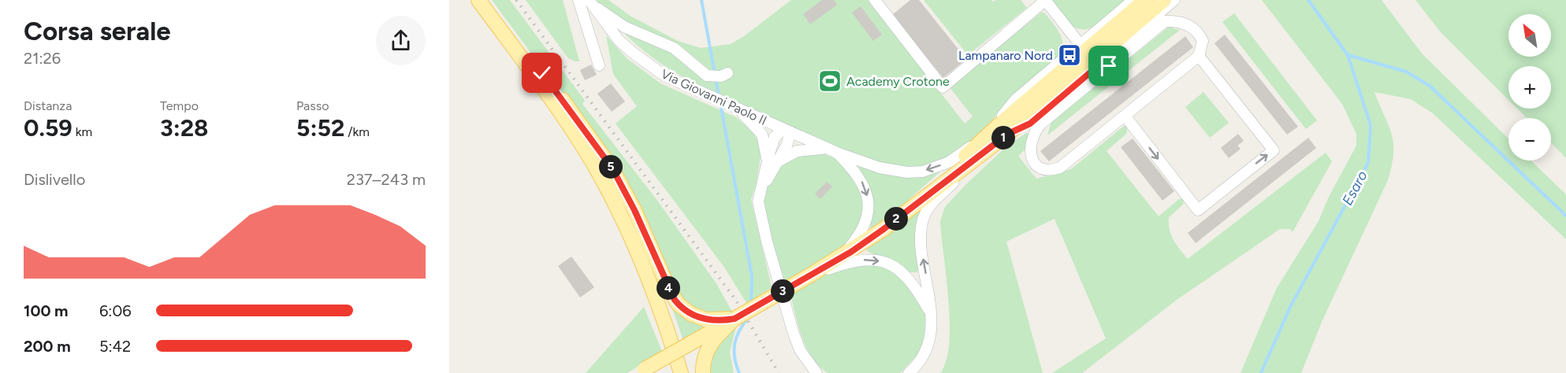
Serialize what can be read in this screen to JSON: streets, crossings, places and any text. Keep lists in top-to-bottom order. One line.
{"streets":{"street":["Via Giovanni Paolo II"]},"water":["Esaro"],"places":{"bus stop":["Lampanaro Nord"],"sports":["Academy Crotone"]},"north":"top left","page":{"heading":["Corsa serale","21:26"],"map_buttons":["+","−"],"stats":[["Distanza","0.59 km"],["Tempo","3:28"],["Passo","5:52 /km"]],"pins":["1","5","2","4","3"],"chart":["Dislivello","237–243 m"],"list":[{"name":"100 m","note":"6:06"},{"name":"200 m","note":"5:42"}]}}
